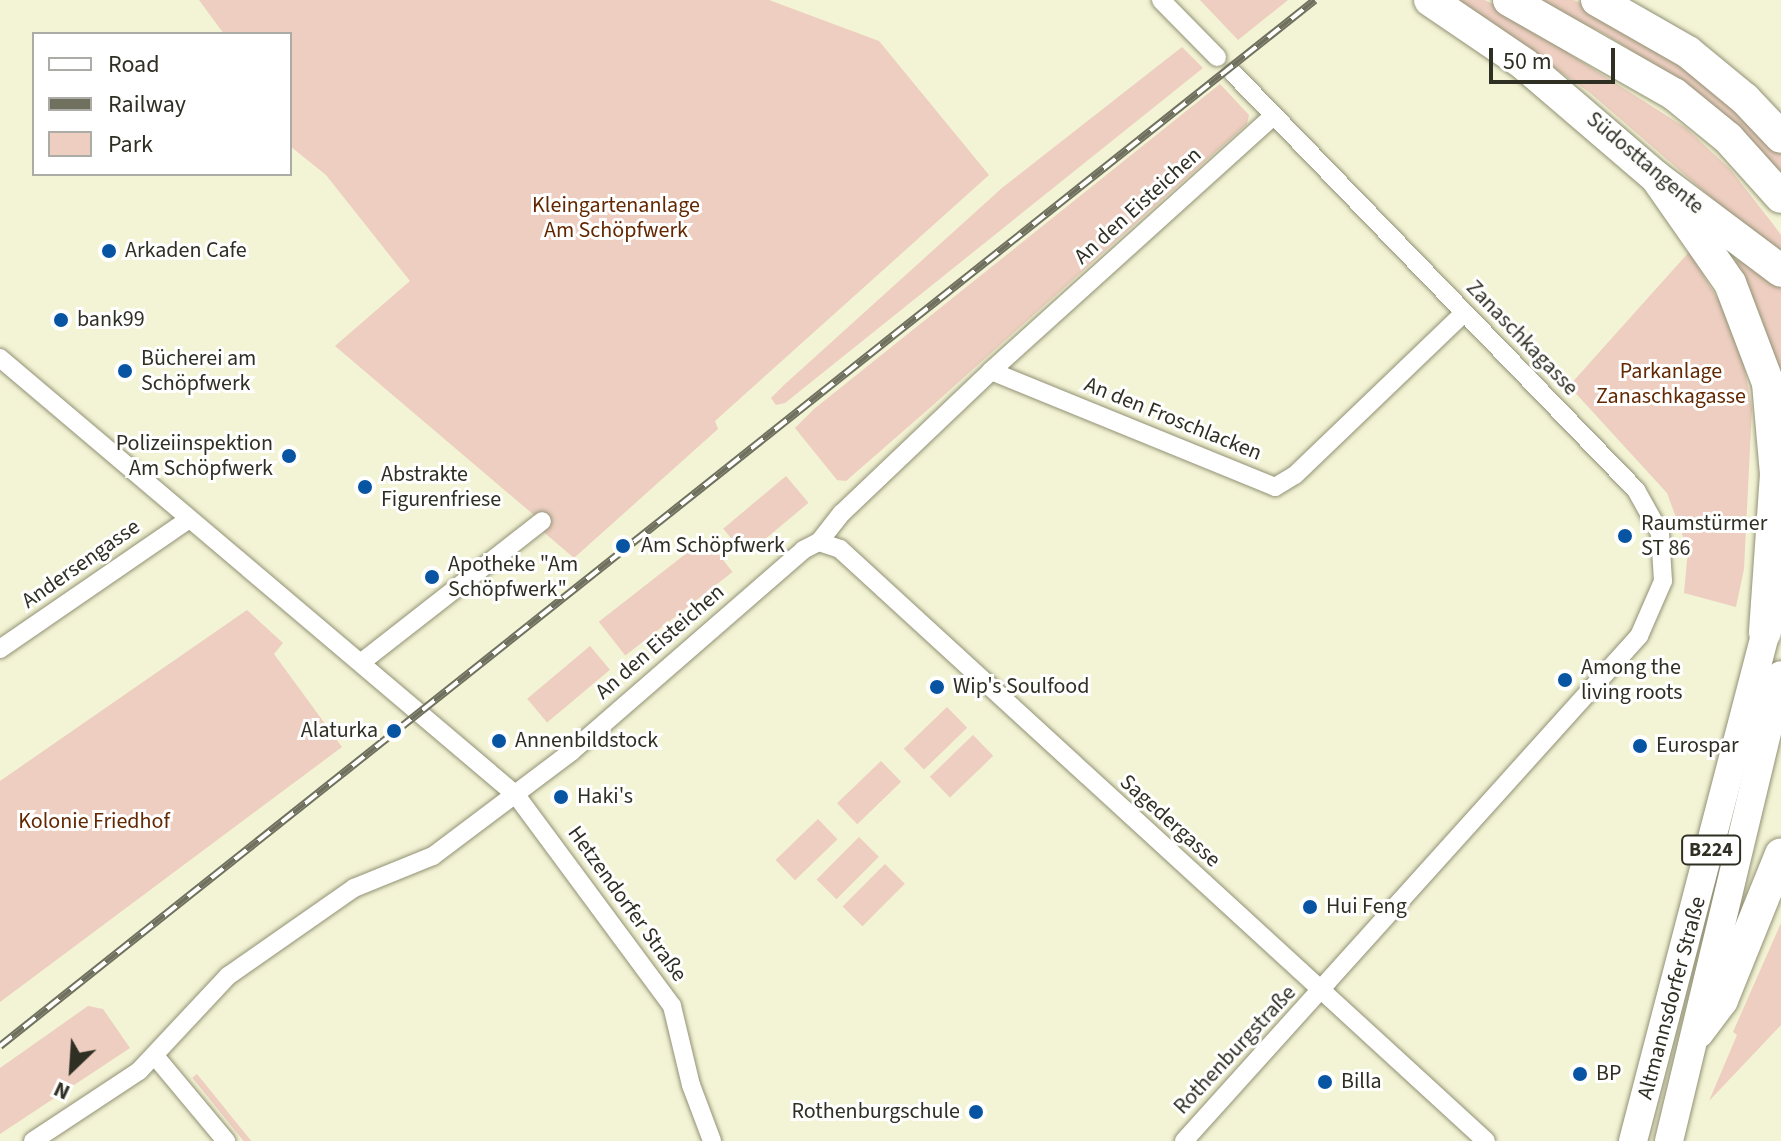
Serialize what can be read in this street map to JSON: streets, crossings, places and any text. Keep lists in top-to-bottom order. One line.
{"streets":{"highway":["Südosttangente"],"main road":["B224","Altmannsdorfer Straße"],"street":["An den Eisteichen","Zanaschkagasse","An den Froschlacken","Andersengasse","Sagedergasse","Hetzendorfer Straße","Rothenburgstraße"]},"crossings":[["An den Eisteichen","Zanaschkagasse"],["An den Eisteichen","An den Froschlacken"],["An den Eisteichen","Sagedergasse"],["An den Eisteichen","Hetzendorfer Straße"],["Zanaschkagasse","An den Froschlacken"],["Zanaschkagasse","Sagedergasse"],["Zanaschkagasse","Rothenburgstraße"],["Sagedergasse","Rothenburgstraße"]],"parks":["Kleingartenanlage Am Schöpfwerk","Parkanlage Zanaschkagasse","Kolonie Friedhof"],"places":["Arkaden Cafe","bank99","Bücherei am Schöpfwerk","Polizeiinspektion Am Schöpfwerk","Abstrakte Figurenfriese","Raumstürmer ST 86","Am Schöpfwerk","Apotheke \"Am Schöpfwerk\"","Among the living roots","Wip's Soulfood","Alaturka","Annenbildstock","Eurospar","Haki's","Hui Feng","BP","Billa","Rothenburgschule"],"legend":["Road","Railway","Park"],"scale_bar":"50 m","north":"bottom left"}
